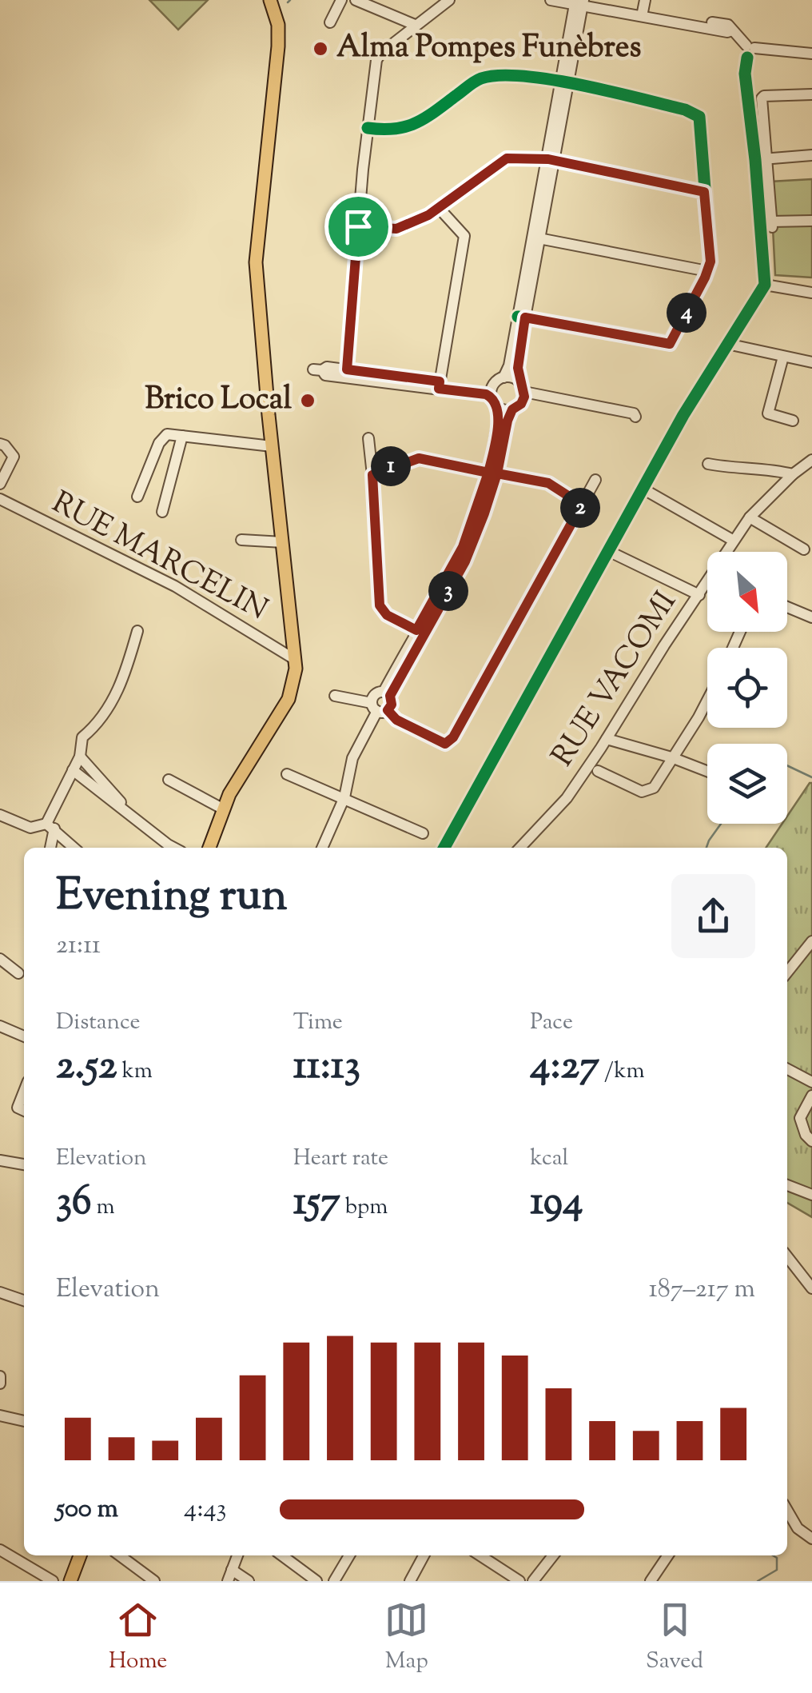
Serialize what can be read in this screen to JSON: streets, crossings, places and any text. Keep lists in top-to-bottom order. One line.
{"streets":{"street":["RUE MARCELIN","RUE VACOMI"]},"places":["Alma Pompes Funèbres","Brico Local"],"north":"bottom right","page":{"pins":["4","1","2","3"],"heading":["Evening run","21:11"],"stats":[["Distance","2.52 km"],["Time","11:13"],["Pace","4:27 /km"],["Elevation","36 m"],["Heart rate","157 bpm"],["kcal","194"]],"chart":["Elevation","187–217 m"],"list":[{"name":"500 m","note":"4:43"}],"tabs":["Home","Map","Saved"]}}
